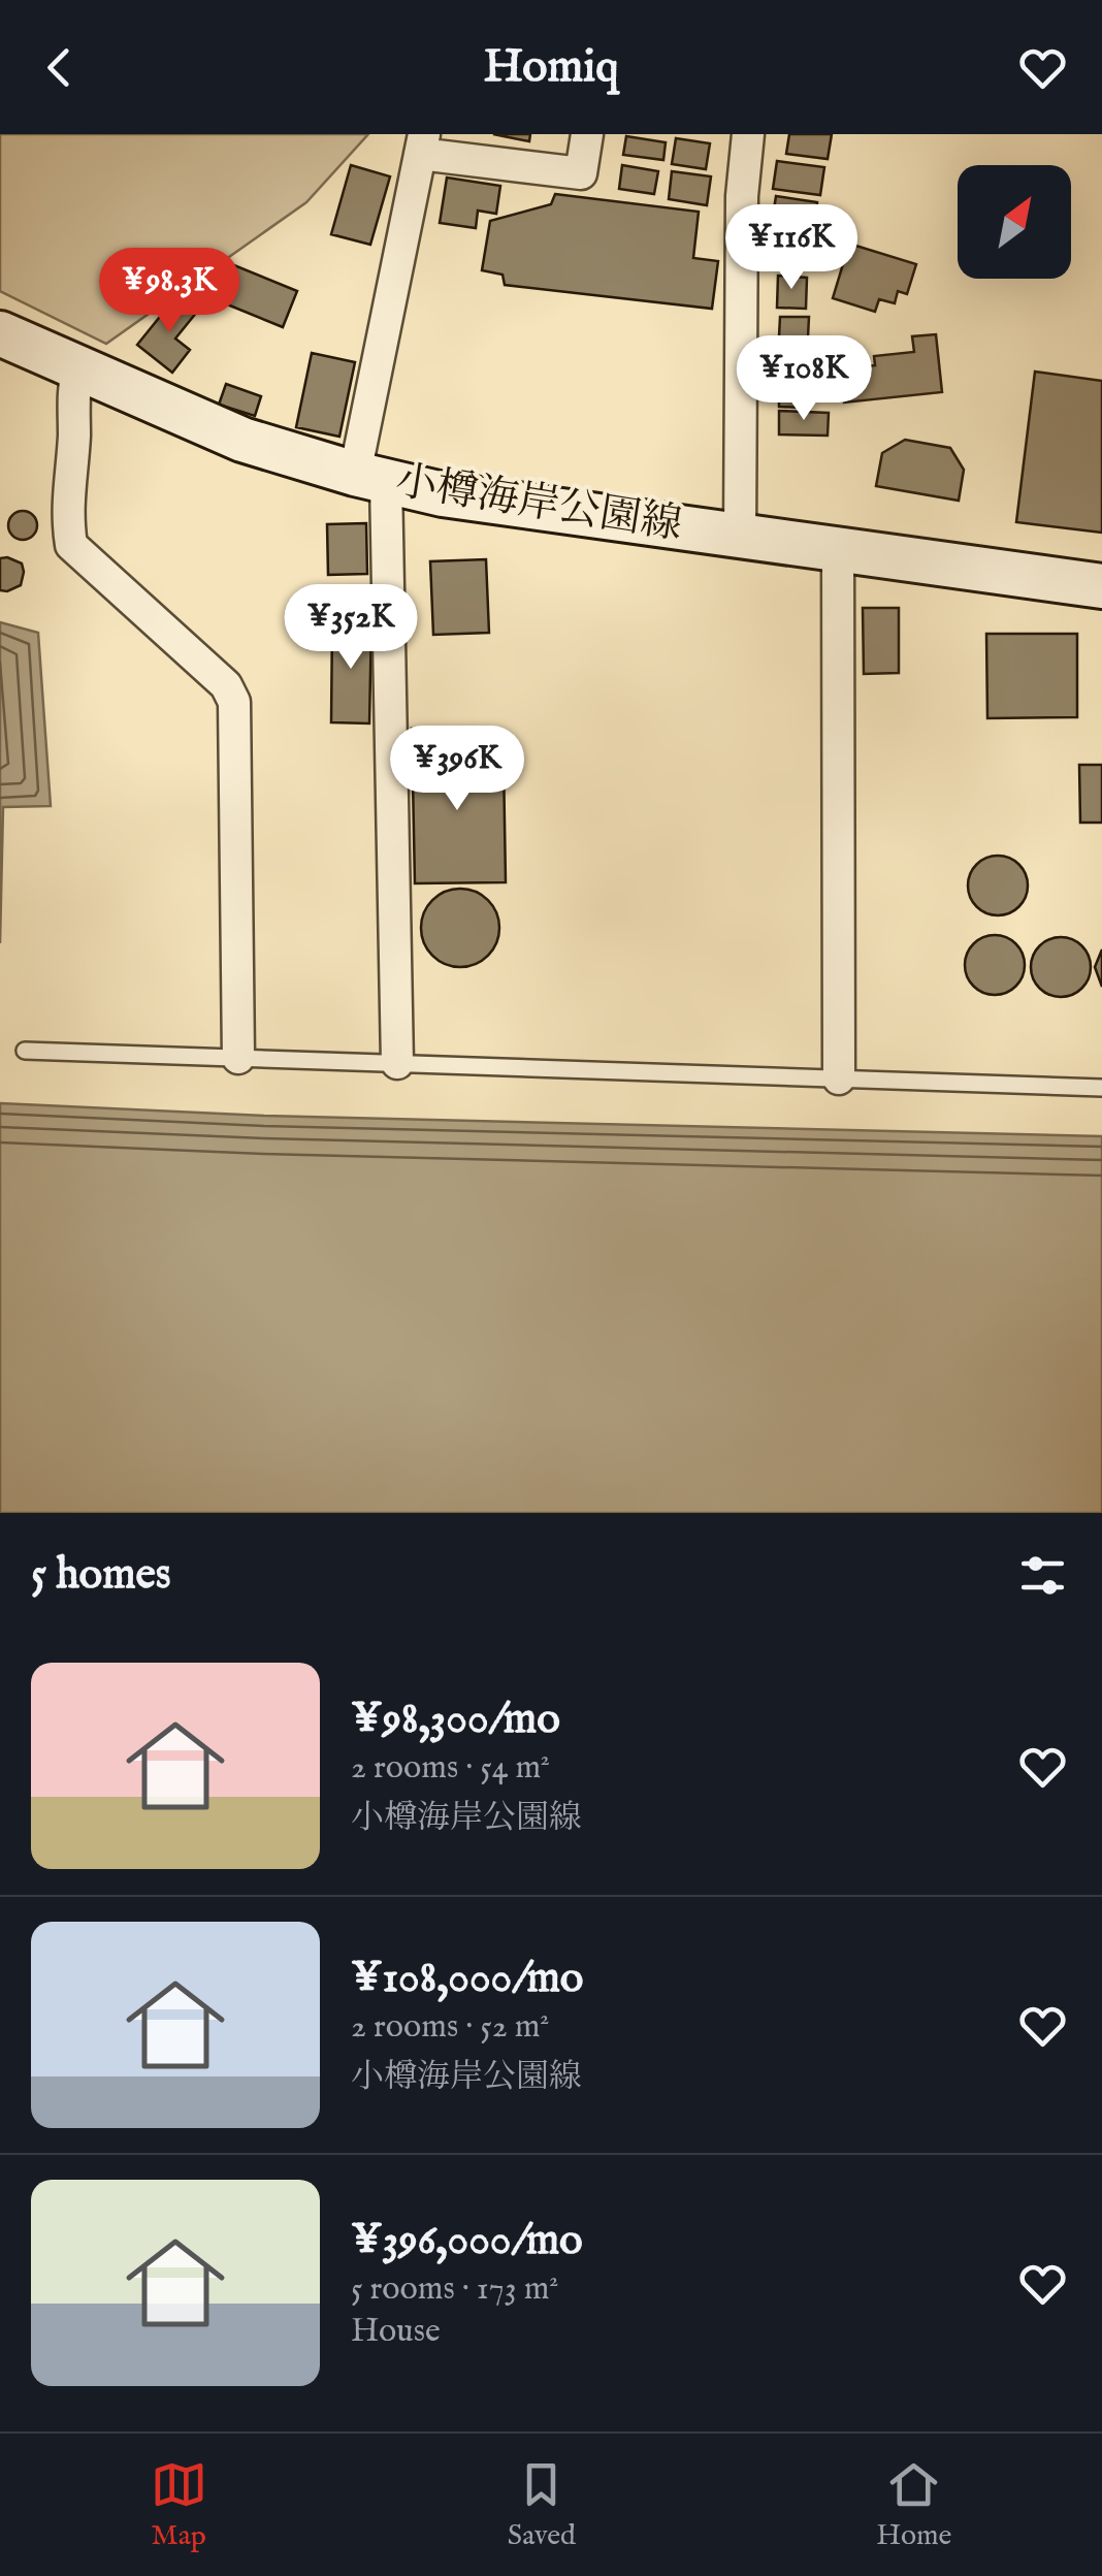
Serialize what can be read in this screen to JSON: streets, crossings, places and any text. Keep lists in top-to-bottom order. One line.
{"streets":{"main road":["小樽海岸公園線"]},"north":"top right","page":{"header":"Homiq","price":["¥116K","¥98.3K","¥108K","¥352K","¥396K"],"heading":"5 homes","list":[{"name":"¥98,300/mo","note":"2 rooms · 54 m² · 小樽海岸公園線"},{"name":"¥108,000/mo","note":"2 rooms · 52 m² · 小樽海岸公園線"},{"name":"¥396,000/mo","note":"5 rooms · 173 m² · House"}],"tabs":["Map","Saved","Home"]}}
